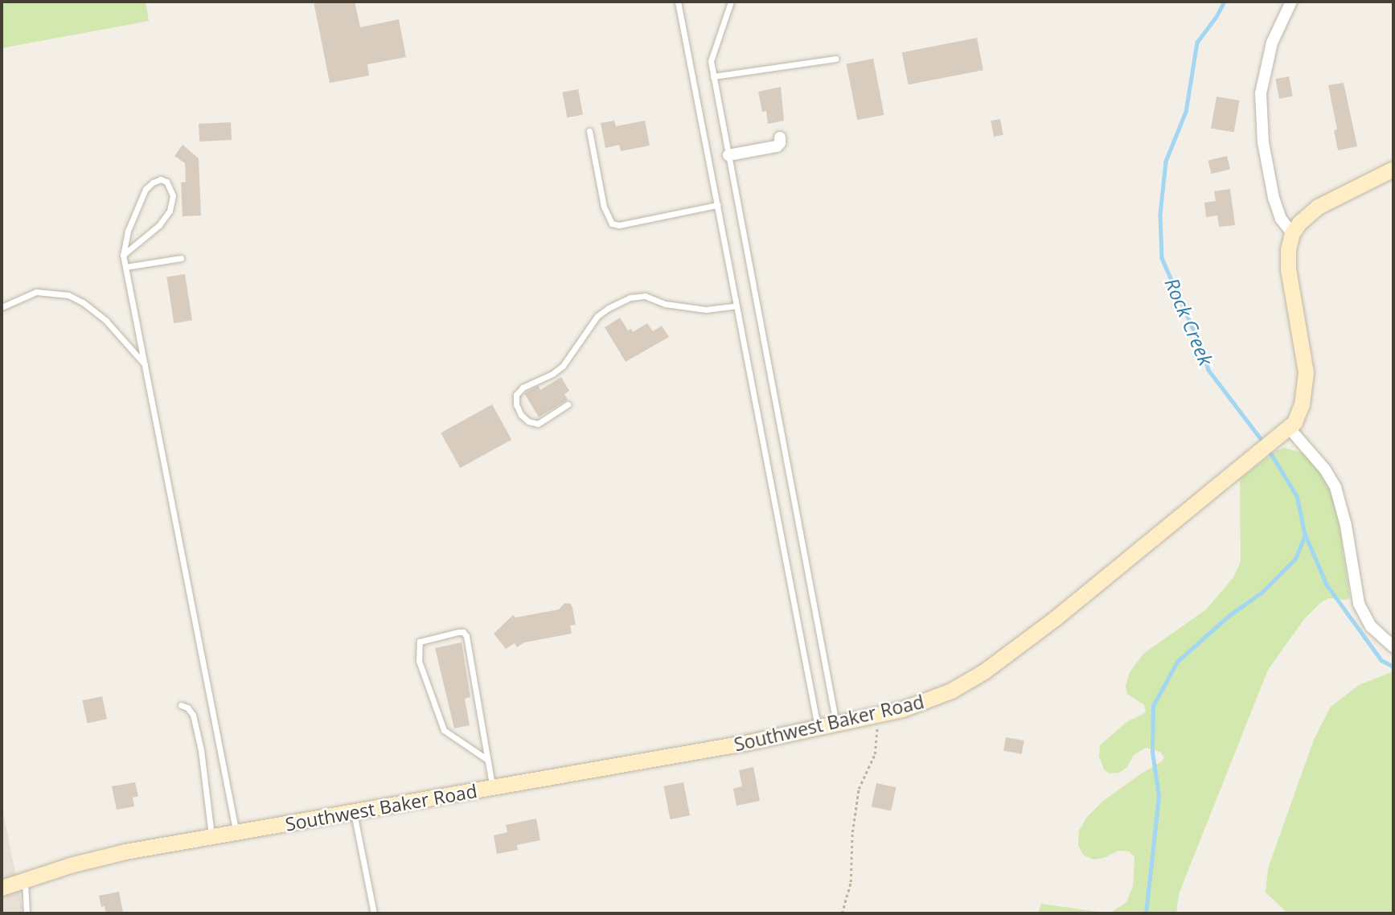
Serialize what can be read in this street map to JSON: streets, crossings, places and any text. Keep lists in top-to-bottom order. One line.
{"streets":{"main road":["Southwest Baker Road"]},"water":["Rock Creek"]}
